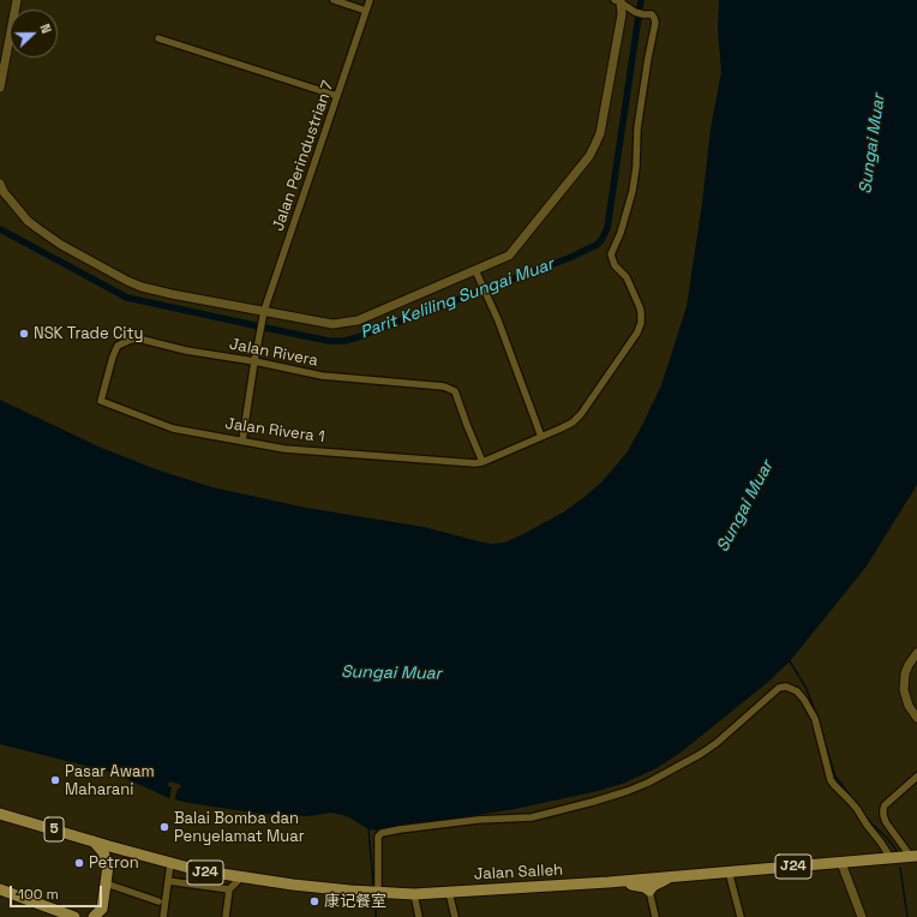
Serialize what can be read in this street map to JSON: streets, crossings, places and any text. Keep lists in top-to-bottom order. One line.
{"streets":{"main road":["5","J24","Jalan Salleh"],"street":["Jalan Perindustrian 7","Jalan Rivera","Jalan Rivera 1"]},"crossings":[["Jalan Perindustrian 7","Jalan Rivera"],["Jalan Perindustrian 7","Jalan Rivera 1"],["Jalan Rivera","Jalan Rivera 1"],["5","Jalan Salleh"]],"water":["Sungai Muar","Parit Keliling Sungai Muar"],"places":["NSK Trade City","Pasar Awam Maharani","Balai Bomba dan Penyelamat Muar","Petron","康记餐室"],"scale_bar":"100 m","north":"right"}
